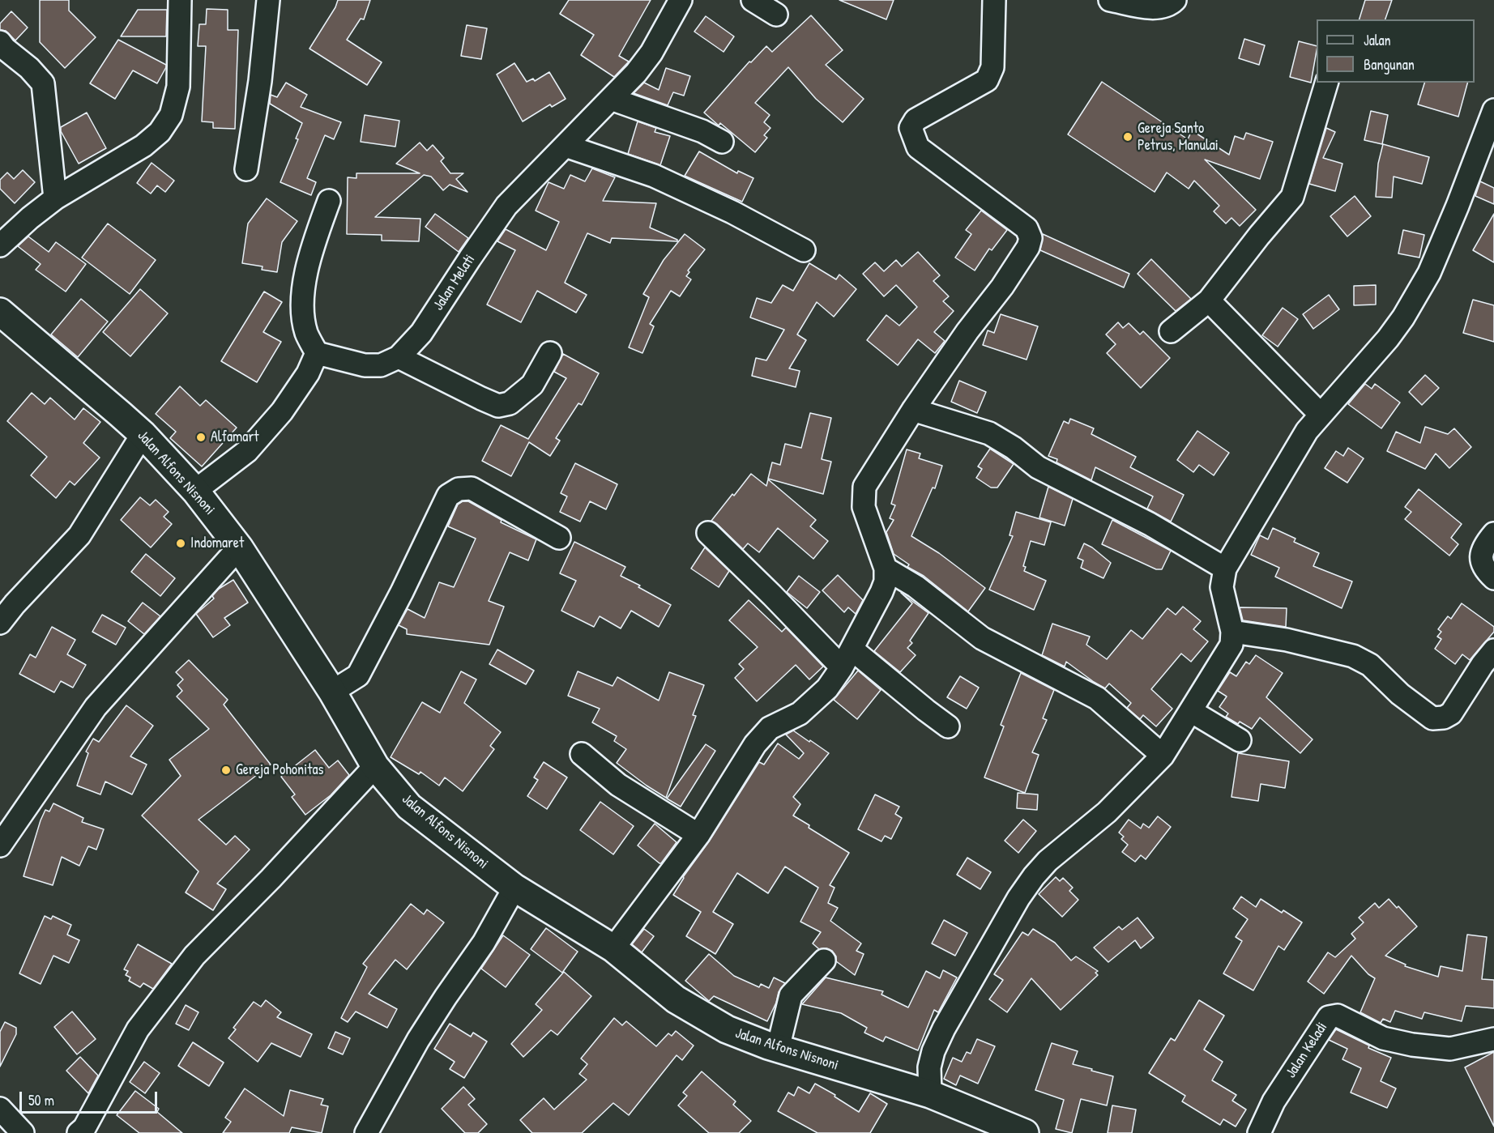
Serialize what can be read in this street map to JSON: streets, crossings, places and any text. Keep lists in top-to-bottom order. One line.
{"streets":{"main road":["Jalan Alfons Nisnoni"],"street":["Jalan Melati","Jalan Keladi"]},"places":["Gereja Santo Petrus, Manulai","Alfamart","Indomaret","Gereja Pohonitas"],"legend":["Jalan","Bangunan"],"scale_bar":"50 m"}
